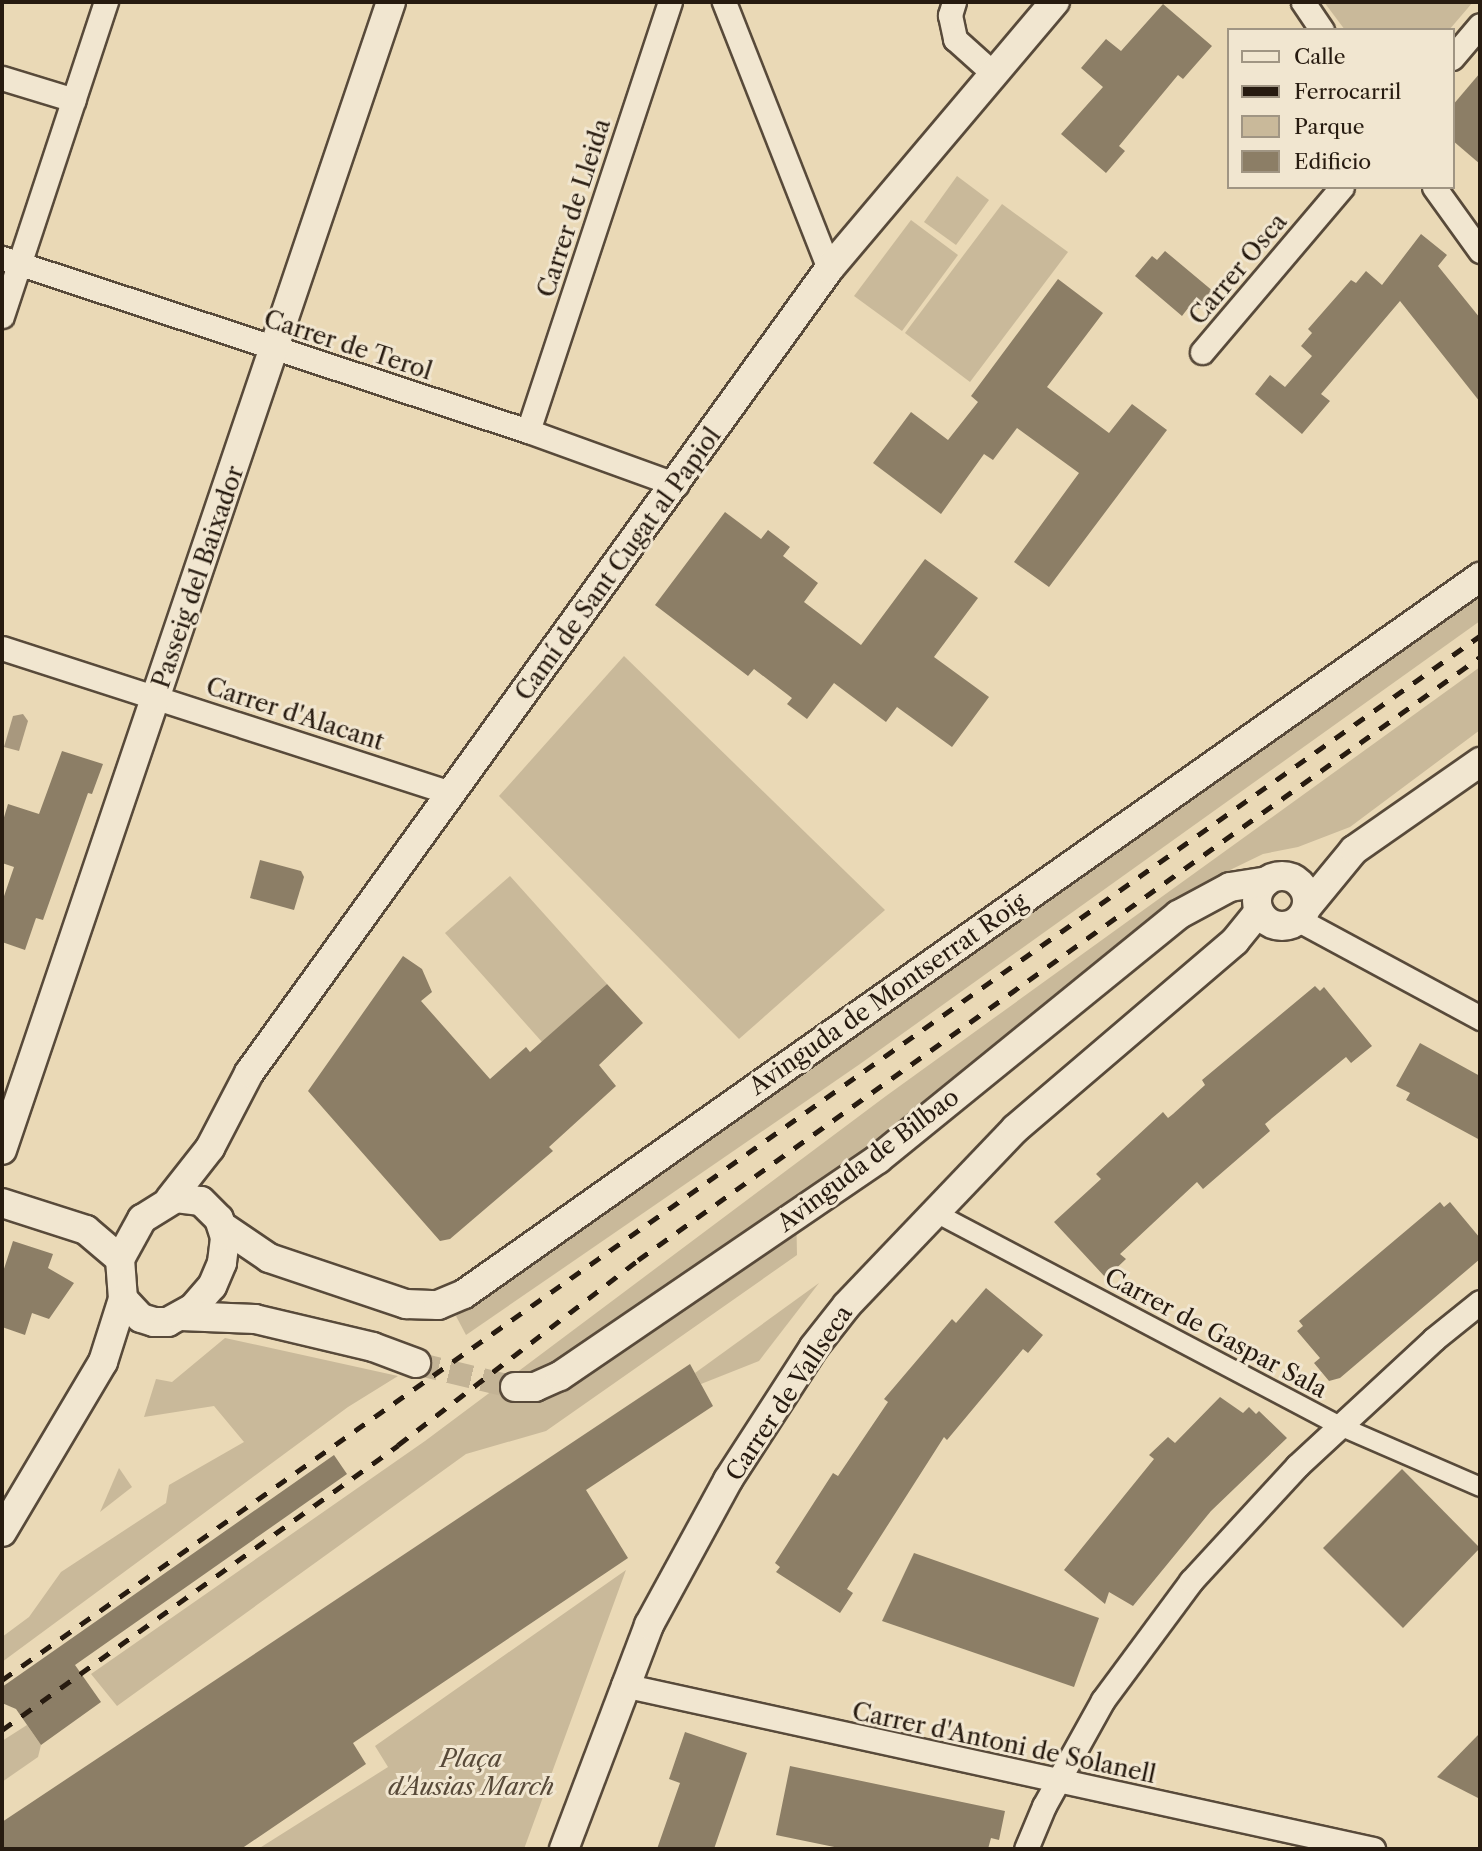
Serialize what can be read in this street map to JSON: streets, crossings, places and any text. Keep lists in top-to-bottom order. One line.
{"streets":{"street":["Carrer de Lleida","Carrer Osca","Carrer de Terol","Camí de Sant Cugat al Papiol","Passeig del Baixador","Carrer d'Alacant","Avinguda de Montserrat Roig","Avinguda de Bilbao","Carrer de Gaspar Sala","Carrer de Vallseca","Carrer d'Antoni de Solanell"]},"crossings":[["Carrer de Lleida","Carrer de Terol"],["Carrer de Terol","Camí de Sant Cugat al Papiol"],["Carrer de Terol","Passeig del Baixador"],["Camí de Sant Cugat al Papiol","Carrer d'Alacant"],["Camí de Sant Cugat al Papiol","Avinguda de Montserrat Roig"],["Passeig del Baixador","Carrer d'Alacant"],["Avinguda de Bilbao","Carrer de Vallseca"],["Carrer de Gaspar Sala","Carrer de Vallseca"],["Carrer de Vallseca","Carrer d'Antoni de Solanell"]],"parks":["Plaça d'Ausias March"],"legend":["Calle","Ferrocarril","Parque","Edificio"]}
